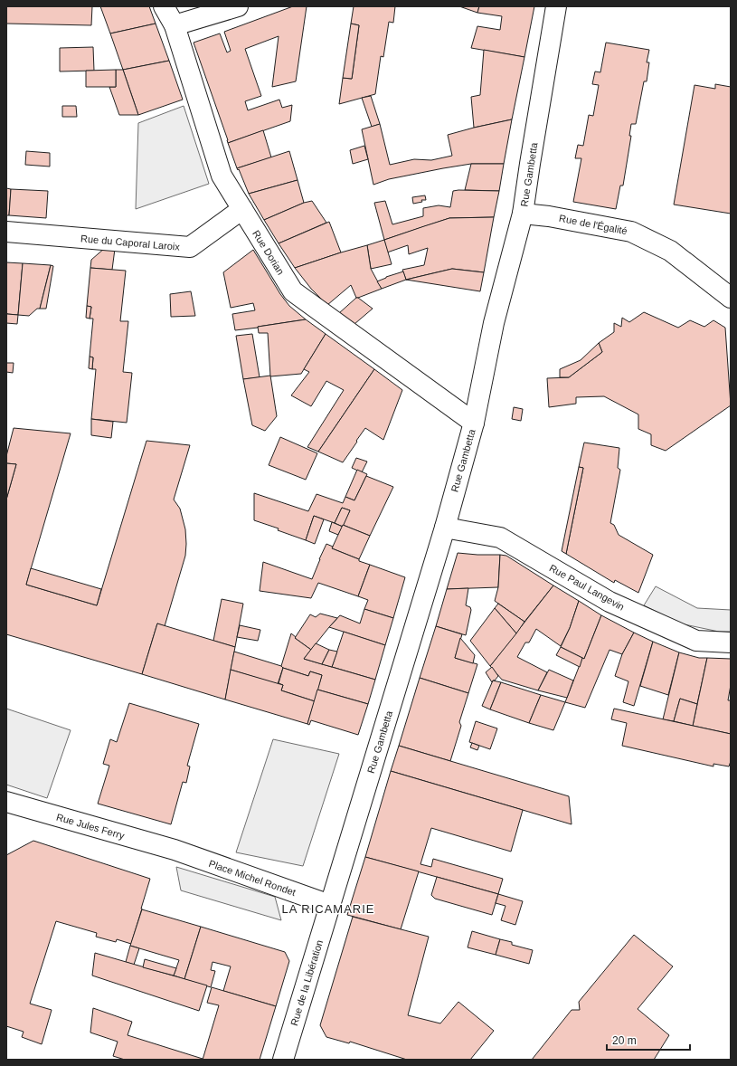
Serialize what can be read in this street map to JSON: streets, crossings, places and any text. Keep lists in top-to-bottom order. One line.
{"streets":{"street":["Rue Gambetta","Rue de l'Égalité","Rue du Caporal Laroix","Rue Dorian","Rue Paul Langevin","Rue Jules Ferry","Place Michel Rondet","Rue de la Libération"]},"crossings":[["Rue Gambetta","Rue de l'Égalité"],["Rue Gambetta","Rue Dorian"],["Rue Gambetta","Rue Paul Langevin"],["Rue Gambetta","Place Michel Rondet"],["Rue Gambetta","Rue de la Libération"],["Rue du Caporal Laroix","Rue Dorian"],["Rue Jules Ferry","Place Michel Rondet"],["Place Michel Rondet","Rue de la Libération"]],"districts":["LA RICAMARIE"],"scale_bar":"20 m"}
